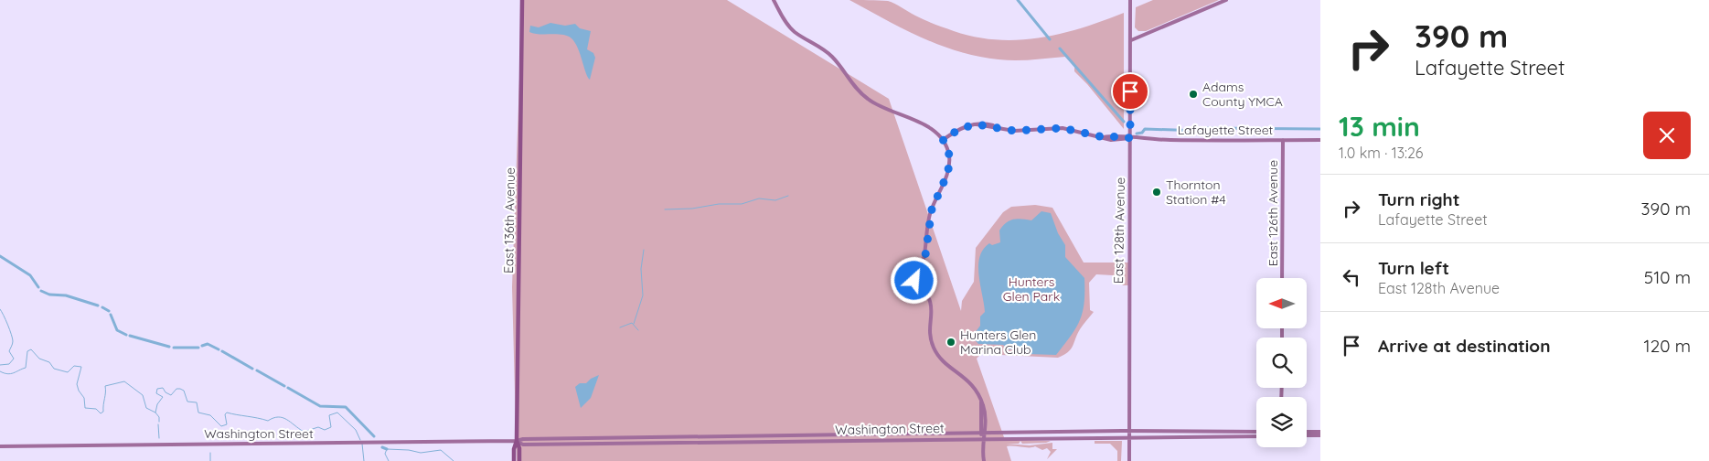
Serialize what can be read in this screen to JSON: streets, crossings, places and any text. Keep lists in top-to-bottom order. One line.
{"streets":{"main road":["Lafayette Street","East 126th Avenue","East 136th Avenue","East 128th Avenue","Washington Street"]},"crossings":[["Lafayette Street","East 126th Avenue"],["Lafayette Street","East 128th Avenue"],["East 136th Avenue","Washington Street"],["East 128th Avenue","Washington Street"]],"parks":["Hunters Glen Park"],"places":["Adams County YMCA","Thornton Station #4","Hunters Glen Marina Club"],"north":"left","page":{"turn":["390 m","Lafayette Street"],"heading":["13 min","1.0 km · 13:26"],"list":[{"name":"Turn right","note":"Lafayette Street","value":"390 m"},{"name":"Turn left","note":"East 128th Avenue","value":"510 m"},{"name":"Arrive at destination","value":"120 m"}]}}
